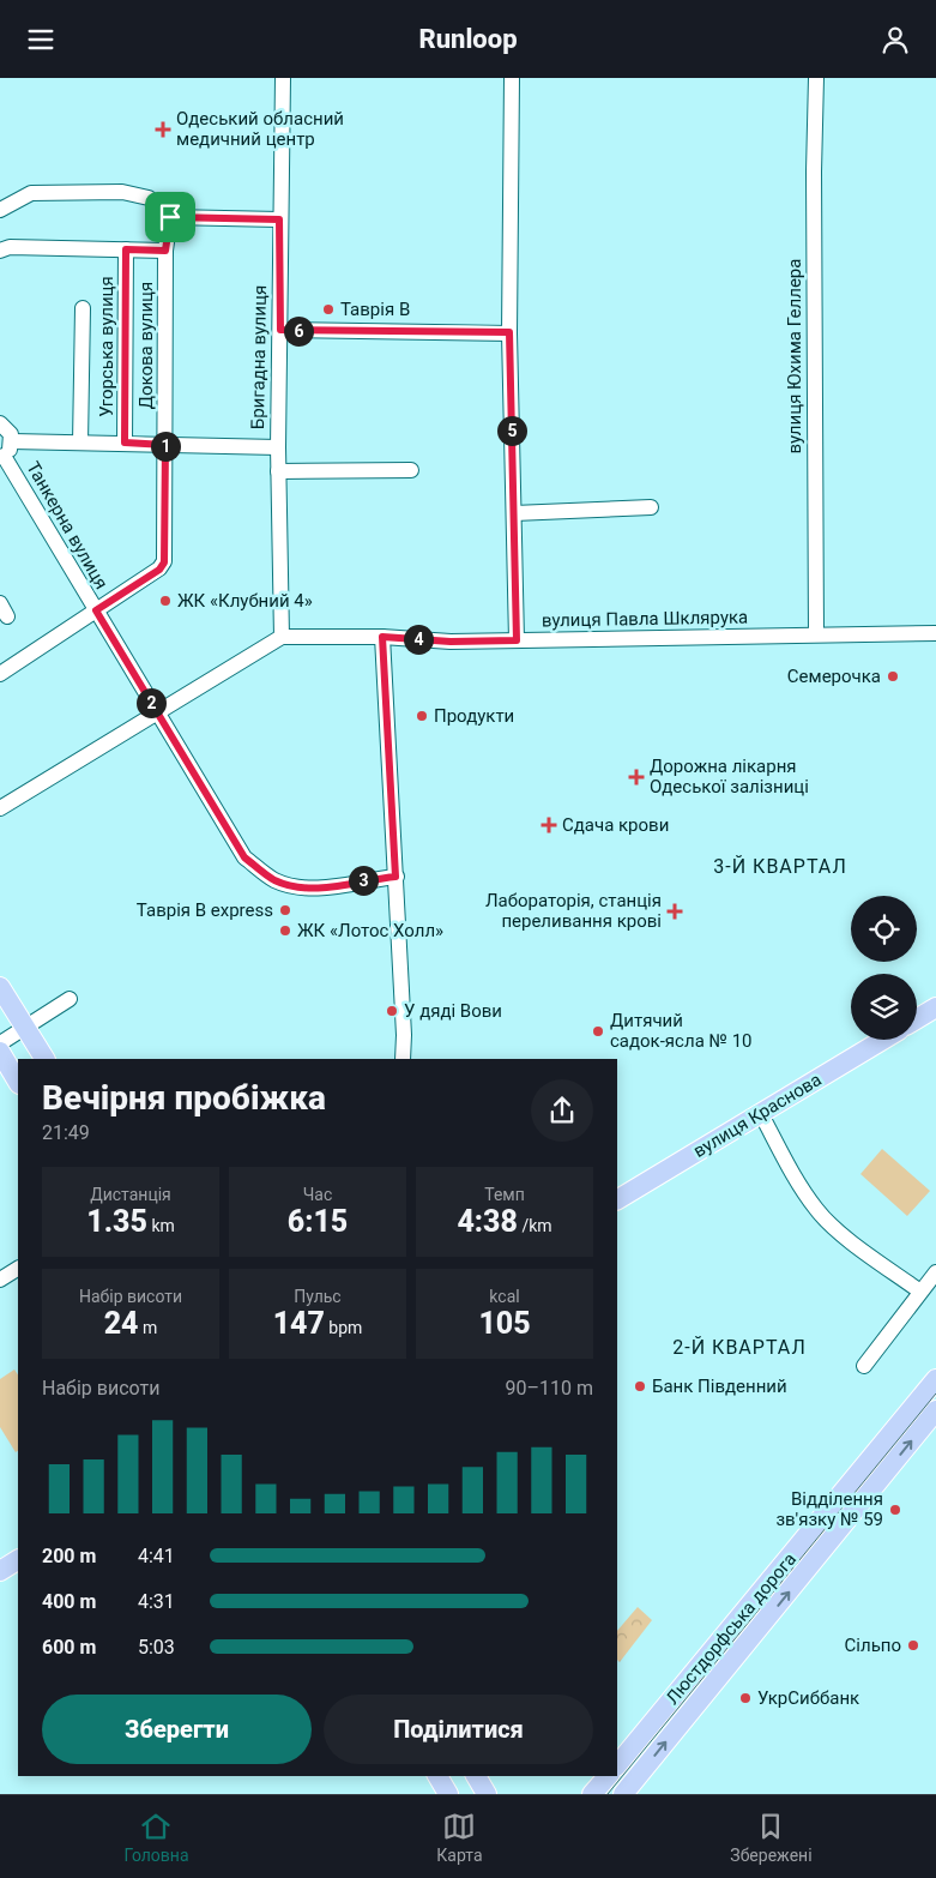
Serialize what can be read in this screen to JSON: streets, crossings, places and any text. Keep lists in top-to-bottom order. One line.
{"streets":{"main road":["вулиця Краснова","Люстдорфська дорога"],"street":["Докова вулиця","Угорська вулиця","вулиця Юхима Геллера","Бригадна вулиця","Танкерна вулиця","вулиця Павла Шклярука"]},"crossings":[["Докова вулиця","Танкерна вулиця"],["вулиця Юхима Геллера","вулиця Павла Шклярука"],["Бригадна вулиця","вулиця Павла Шклярука"]],"districts":["3-Й КВАРТАЛ","2-Й КВАРТАЛ"],"places":{"health":["Одеський обласний медичний центр","Дорожна лікарня Одеської залізниці","Сдача крови","Лабораторія, станція переливання крові"],"other":["Таврія В","ЖК «Клубний 4»","Семерочка","Продукти","Таврія В express","ЖК «Лотос Холл»","У дяді Вови","Дитячий садок-ясла № 10","Банк Південний","Відділення зв'язку № 59","Сільпо","УкрСиббанк"]},"page":{"header":"Runloop","pins":["6","5","1","4","2","3"],"heading":["Вечірня пробіжка","21:49"],"stats":[["Дистанція","1.35 km"],["Час","6:15"],["Темп","4:38 /km"],["Набір висоти","24 m"],["Пульс","147 bpm"],["kcal","105"]],"chart":["Набір висоти","90–110 m"],"list":[{"name":"200 m","note":"4:41"},{"name":"400 m","note":"4:31"},{"name":"600 m","note":"5:03"}],"buttons":["Зберегти","Поділитися"],"tabs":["Головна","Карта","Збережені"]}}
